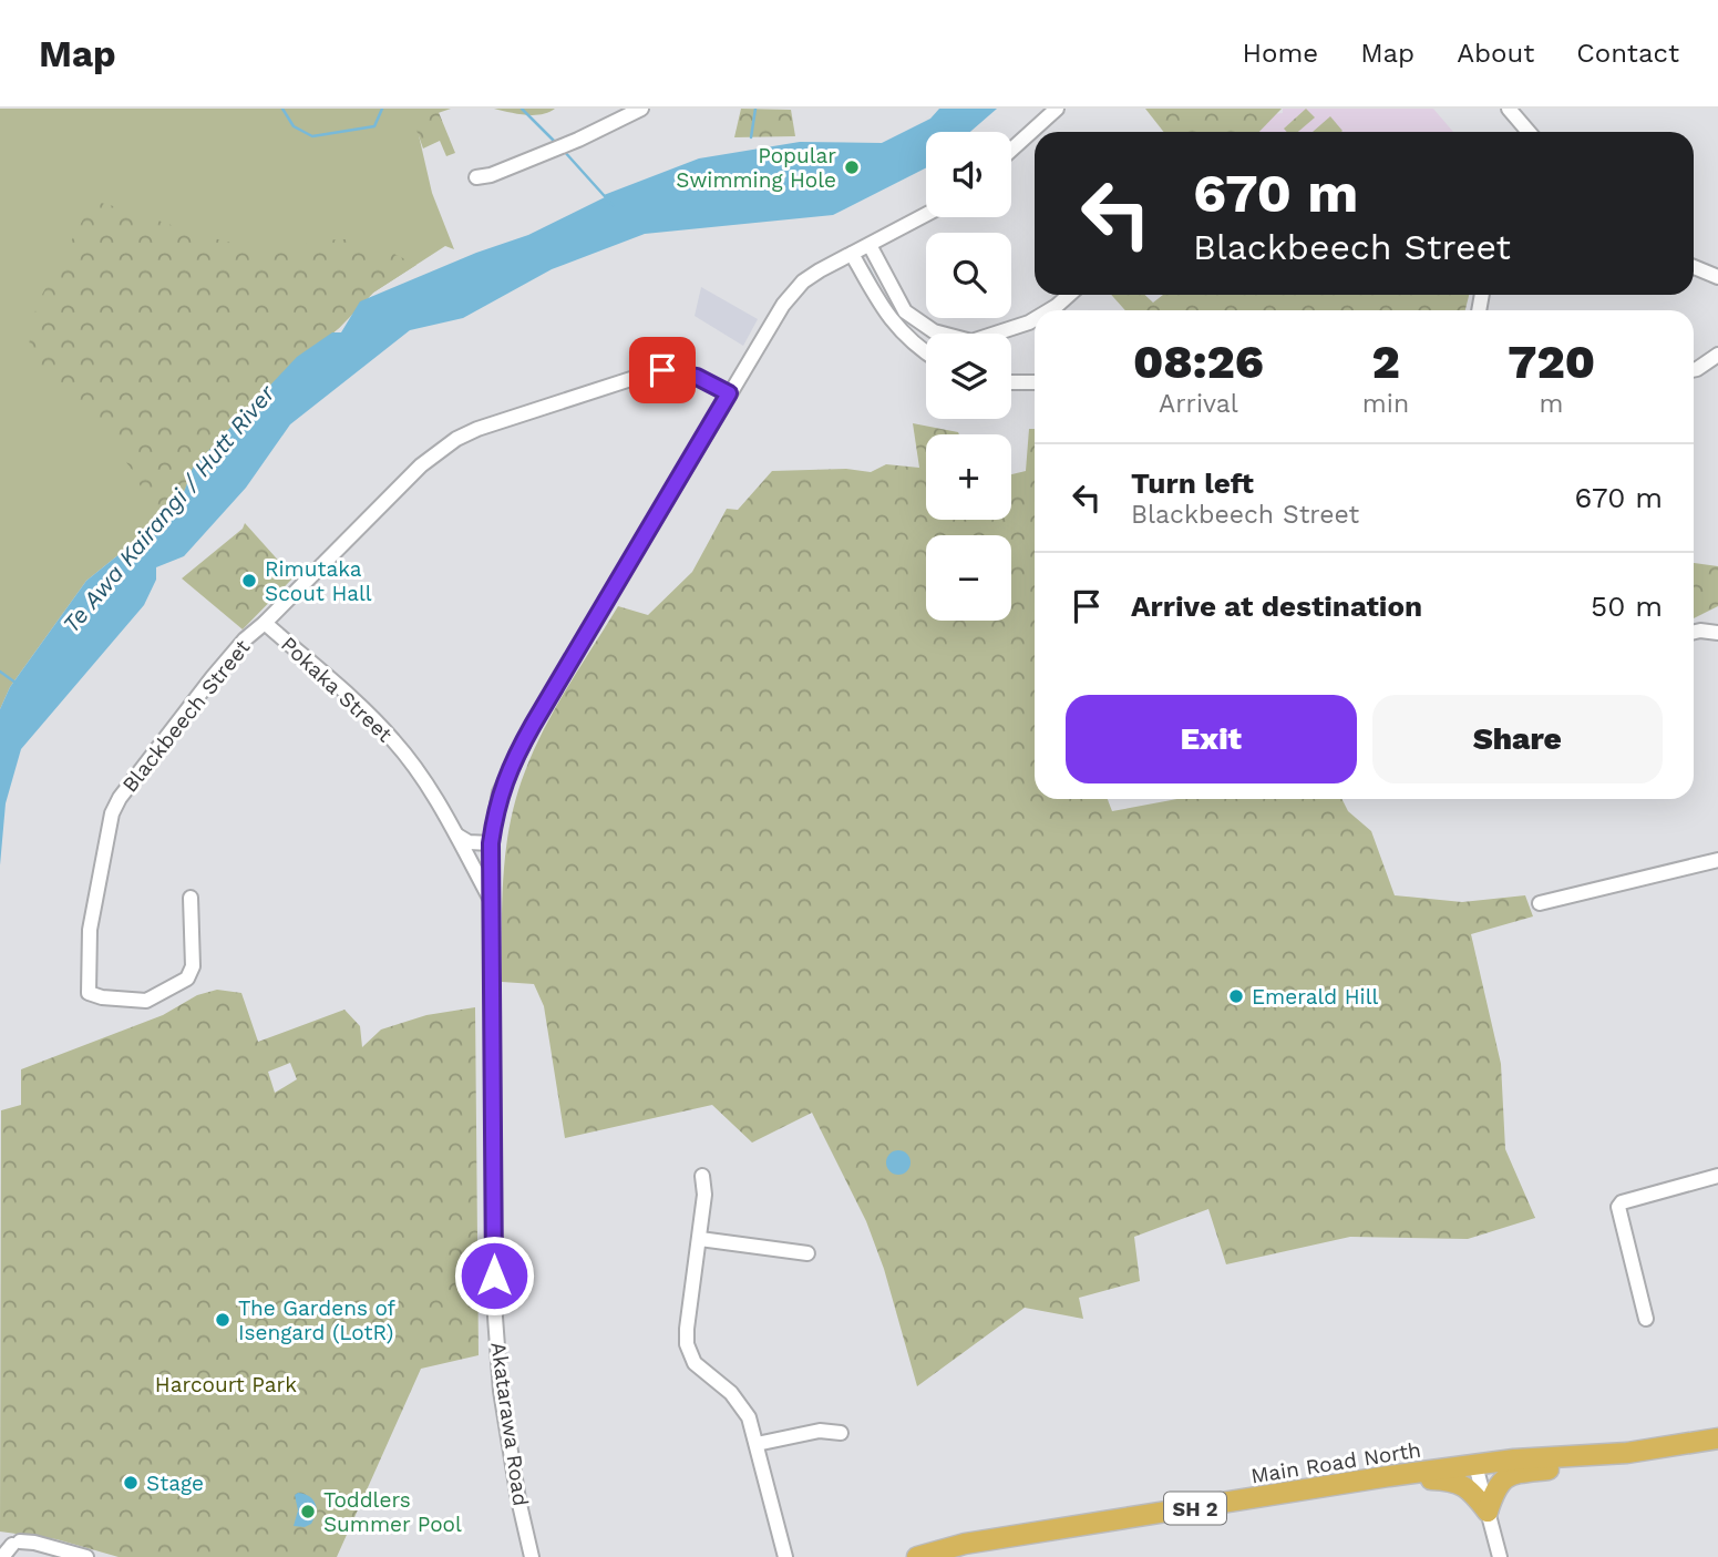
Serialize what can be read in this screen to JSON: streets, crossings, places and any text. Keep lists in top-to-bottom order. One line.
{"streets":{"highway":["Main Road North","SH 2"],"street":["Pokaka Street","Blackbeech Street","Akatarawa Road"]},"crossings":[["Pokaka Street","Blackbeech Street"],["Pokaka Street","Akatarawa Road"],["Blackbeech Street","Akatarawa Road"]],"water":["Te Awa Kairangi / Hutt River"],"parks":["Harcourt Park"],"places":["Popular Swimming Hole","Rimutaka Scout Hall","Emerald Hill","The Gardens of Isengard (LotR)","Stage","Toddlers Summer Pool"],"page":{"header":"Map","nav":["Home","Map","About","Contact"],"map_buttons":["+","−"],"turn":["670 m","Blackbeech Street"],"eta":["08:26","Arrival","2","min","720","m"],"list":[{"name":"Turn left","note":"Blackbeech Street","value":"670 m"},{"name":"Arrive at destination","value":"50 m"}],"buttons":["Exit","Share"]}}
